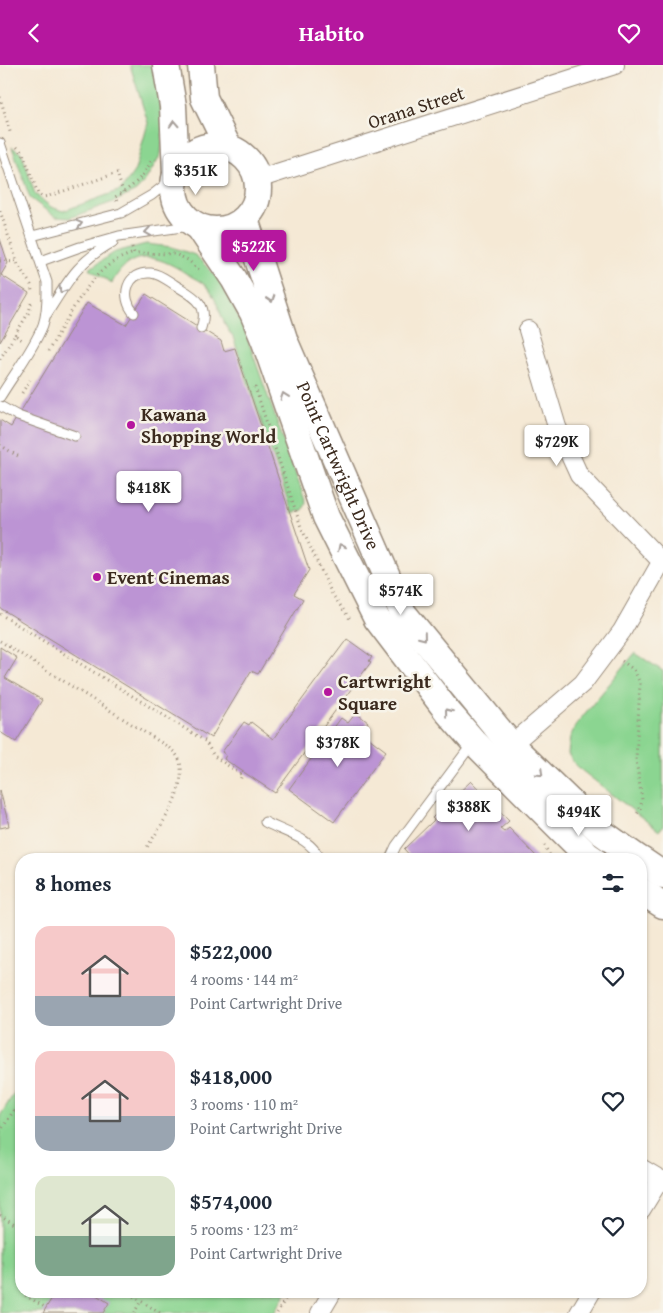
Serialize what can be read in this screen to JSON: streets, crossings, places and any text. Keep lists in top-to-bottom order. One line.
{"streets":{"main road":["Point Cartwright Drive"],"street":["Orana Street"]},"crossings":[["Orana Street","Point Cartwright Drive"]],"places":["Kawana Shopping World","Event Cinemas","Cartwright Square"],"page":{"header":"Habito","price":["$351K","$522K","$729K","$418K","$574K","$378K","$388K","$494K"],"heading":"8 homes","list":[{"name":"$522,000","note":"4 rooms · 144 m² · Point Cartwright Drive"},{"name":"$418,000","note":"3 rooms · 110 m² · Point Cartwright Drive"},{"name":"$574,000","note":"5 rooms · 123 m² · Point Cartwright Drive"}]}}
